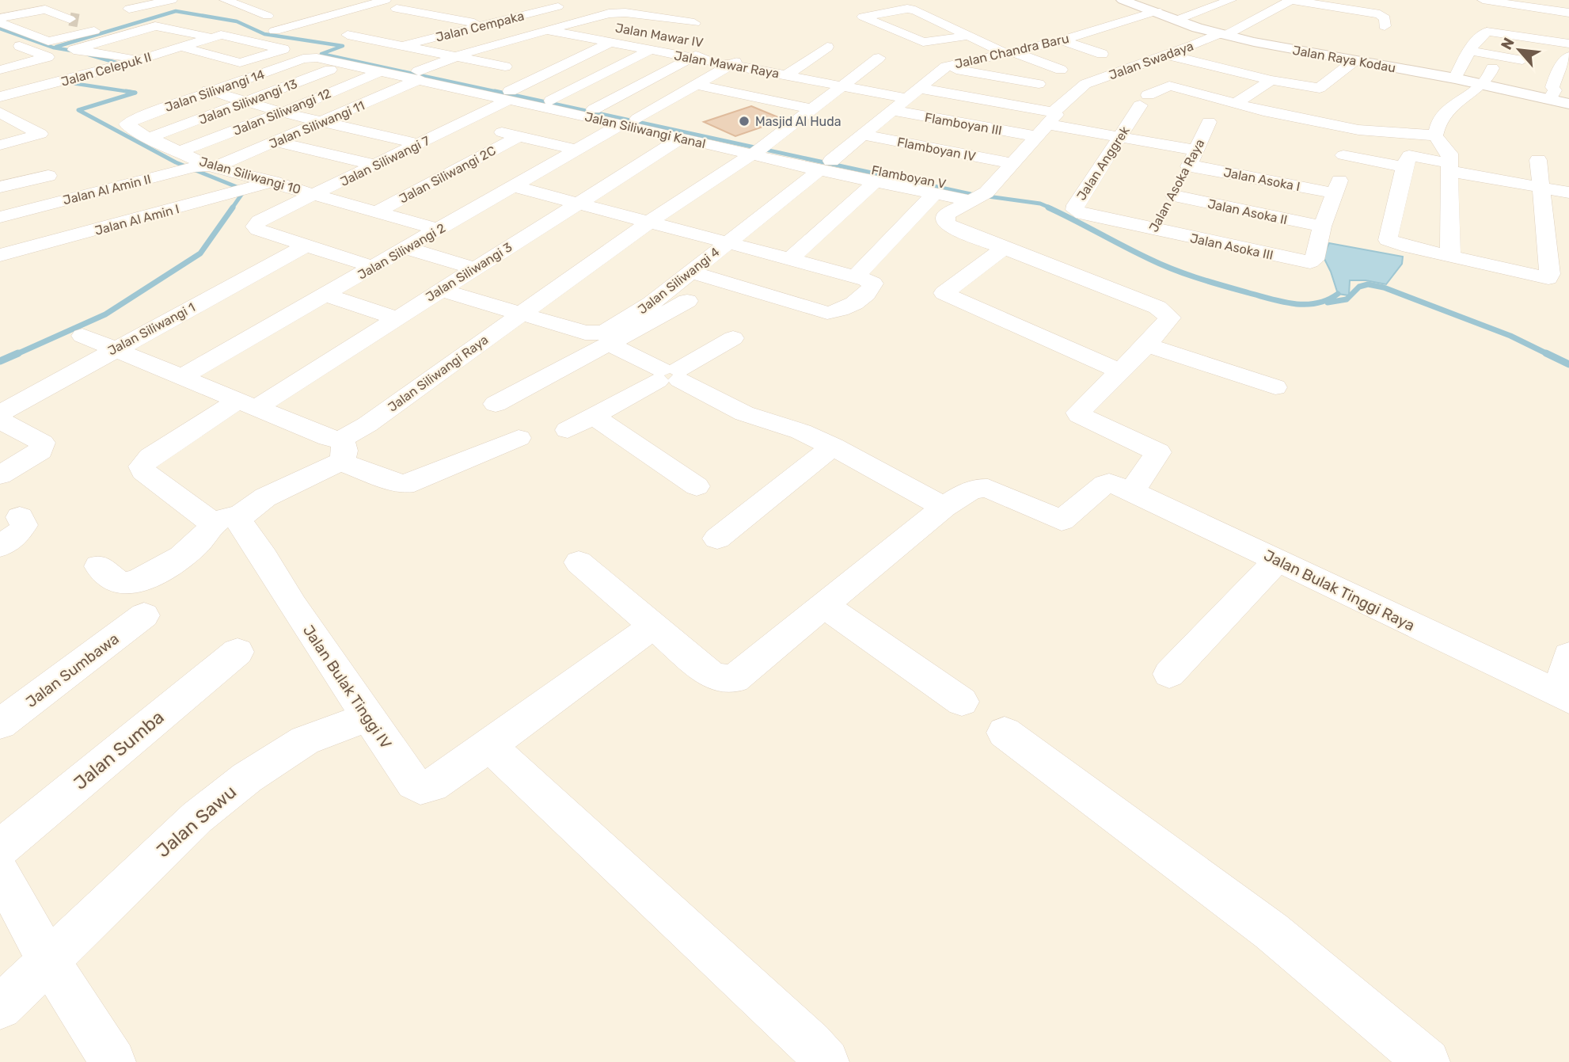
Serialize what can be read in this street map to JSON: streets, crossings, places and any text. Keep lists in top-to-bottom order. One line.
{"streets":{"street":["Jalan Cempaka","Jalan Mawar IV","Jalan Chandra Baru","Jalan Raya Kodau","Jalan Swadaya","Jalan Mawar Raya","Jalan Celepuk II","Jalan Siliwangi 14","Jalan Siliwangi 13","Jalan Siliwangi 12","Flamboyan III","Jalan Siliwangi 11","Jalan Siliwangi Kanal","Flamboyan IV","Jalan Siliwangi 7","Jalan Anggrek","Jalan Siliwangi 2C","Jalan Siliwangi 10","Flamboyan V","Jalan Asoka I","Jalan Asoka Raya","Jalan Al Amin II","Jalan Asoka II","Jalan Al Amin I","Jalan Asoka III","Jalan Siliwangi 2","Jalan Siliwangi 3","Jalan Siliwangi 4","Jalan Siliwangi 1","Jalan Siliwangi Raya","Jalan Bulak Tinggi Raya","Jalan Sumbawa","Jalan Bulak Tinggi IV","Jalan Sumba","Jalan Sawu"]},"crossings":[["Jalan Mawar IV","Jalan Mawar Raya"],["Jalan Mawar IV","Jalan Siliwangi 11"],["Jalan Chandra Baru","Jalan Raya Kodau"],["Jalan Chandra Baru","Jalan Mawar Raya"],["Jalan Chandra Baru","Flamboyan III"],["Jalan Chandra Baru","Jalan Siliwangi Kanal"],["Jalan Chandra Baru","Flamboyan IV"],["Jalan Chandra Baru","Flamboyan V"],["Jalan Chandra Baru","Jalan Siliwangi 4"],["Jalan Raya Kodau","Jalan Swadaya"],["Jalan Swadaya","Jalan Mawar Raya"],["Jalan Swadaya","Flamboyan III"],["Jalan Swadaya","Jalan Siliwangi Kanal"],["Jalan Swadaya","Flamboyan IV"],["Jalan Swadaya","Flamboyan V"],["Jalan Swadaya","Jalan Asoka I"],["Jalan Mawar Raya","Flamboyan III"],["Jalan Mawar Raya","Jalan Siliwangi 11"],["Jalan Mawar Raya","Jalan Siliwangi 7"],["Jalan Mawar Raya","Jalan Asoka I"],["Jalan Mawar Raya","Jalan Siliwangi 2"],["Jalan Mawar Raya","Jalan Siliwangi Raya"],["Jalan Celepuk II","Jalan Siliwangi Kanal"],["Jalan Siliwangi 14","Jalan Siliwangi Kanal"],["Jalan Siliwangi 14","Jalan Siliwangi 10"],["Jalan Siliwangi 13","Jalan Siliwangi Kanal"],["Jalan Siliwangi 13","Jalan Siliwangi 10"],["Jalan Siliwangi 12","Jalan Siliwangi Kanal"],["Jalan Siliwangi 12","Jalan Siliwangi 10"],["Flamboyan III","Jalan Asoka I"],["Jalan Siliwangi 11","Jalan Siliwangi Kanal"],["Jalan Siliwangi 11","Jalan Siliwangi 10"],["Jalan Siliwangi 11","Jalan Al Amin II"],["Jalan Siliwangi Kanal","Jalan Siliwangi 7"],["Jalan Siliwangi Kanal","Flamboyan V"],["Jalan Siliwangi Kanal","Jalan Siliwangi 2"],["Jalan Siliwangi Kanal","Jalan Siliwangi 3"],["Jalan Siliwangi Kanal","Jalan Siliwangi 4"],["Jalan Siliwangi Kanal","Jalan Siliwangi Raya"],["Jalan Siliwangi 7","Jalan Siliwangi 10"],["Jalan Siliwangi 7","Jalan Siliwangi 1"],["Jalan Anggrek","Jalan Asoka I"],["Jalan Anggrek","Jalan Asoka Raya"],["Jalan Anggrek","Jalan Asoka III"],["Jalan Siliwangi 2C","Jalan Siliwangi 10"],["Jalan Siliwangi 10","Jalan Al Amin II"],["Jalan Siliwangi 10","Jalan Al Amin I"],["Jalan Siliwangi 10","Jalan Siliwangi 2"],["Flamboyan V","Jalan Siliwangi 4"],["Jalan Asoka I","Jalan Asoka Raya"],["Jalan Asoka I","Jalan Asoka II"],["Jalan Asoka I","Jalan Asoka III"],["Jalan Asoka Raya","Jalan Asoka II"],["Jalan Asoka Raya","Jalan Asoka III"],["Jalan Asoka II","Jalan Asoka III"],["Jalan Siliwangi 3","Jalan Siliwangi 4"],["Jalan Siliwangi 3","Jalan Siliwangi Raya"],["Jalan Siliwangi 3","Jalan Bulak Tinggi IV"],["Jalan Siliwangi 4","Jalan Siliwangi Raya"],["Jalan Siliwangi Raya","Jalan Bulak Tinggi IV"],["Jalan Bulak Tinggi IV","Jalan Sawu"]],"places":["Masjid Al Huda"],"north":"top left"}
